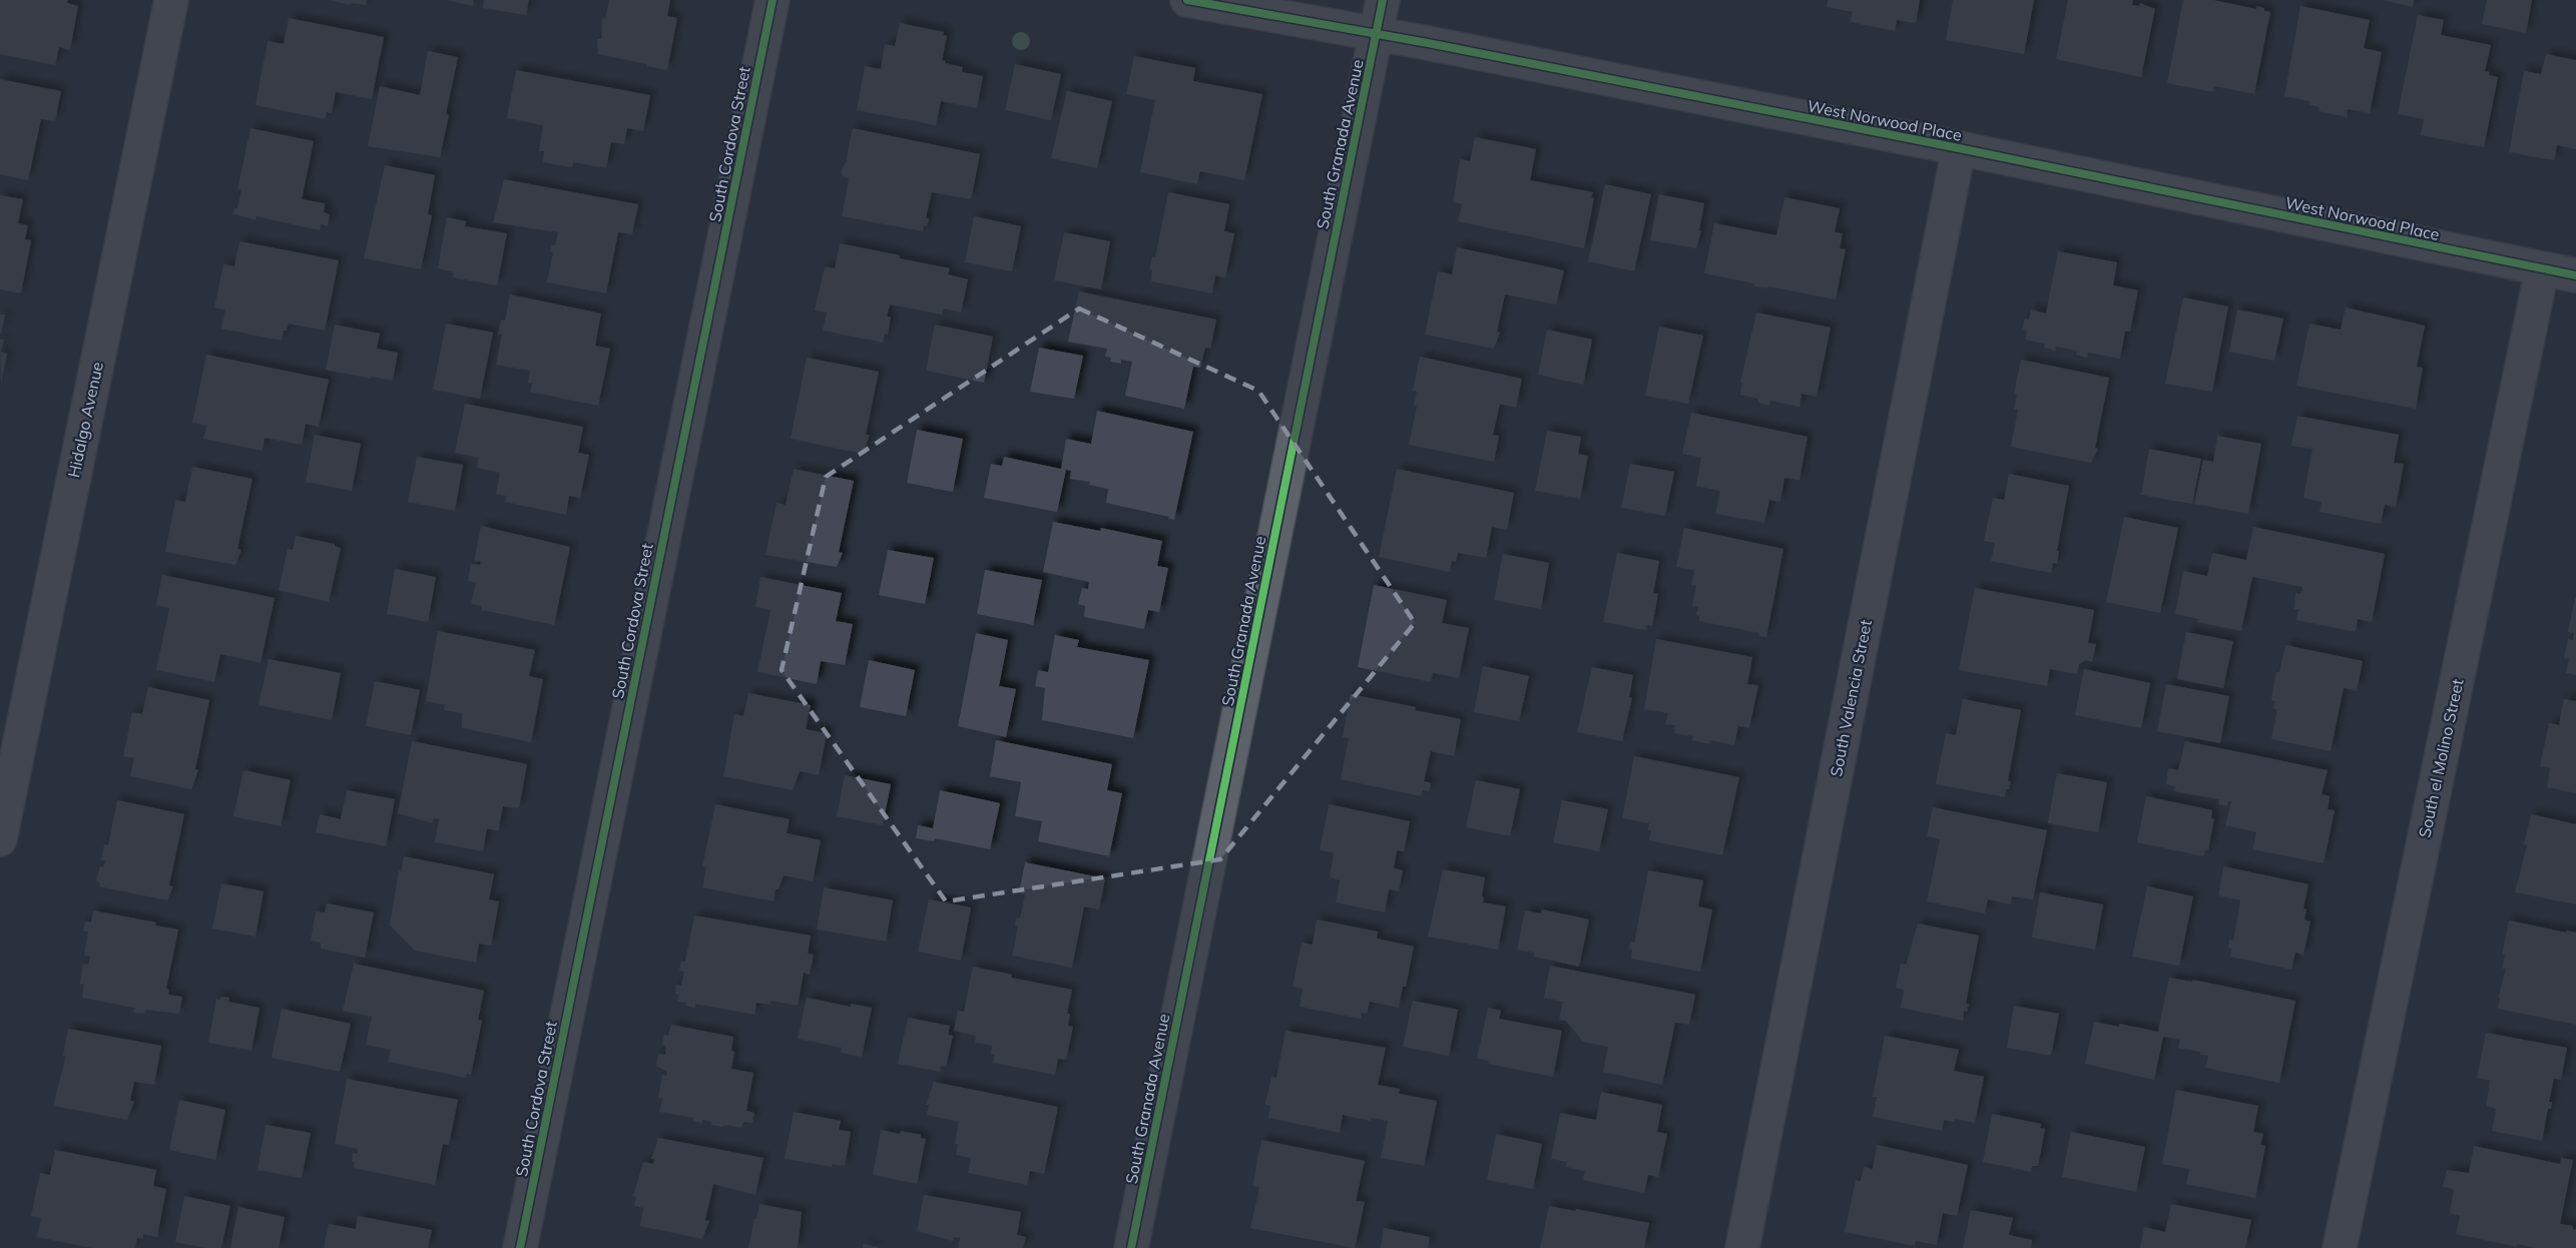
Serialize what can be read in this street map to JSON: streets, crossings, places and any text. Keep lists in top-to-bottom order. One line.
{"streets":{"street":["West Norwood Place","South Cordova Street","South Granada Avenue","Hidalgo Avenue","South Valencia Street","South el Molino Street"]},"crossings":[["West Norwood Place","South Granada Avenue"],["West Norwood Place","South Valencia Street"],["West Norwood Place","South el Molino Street"]]}
